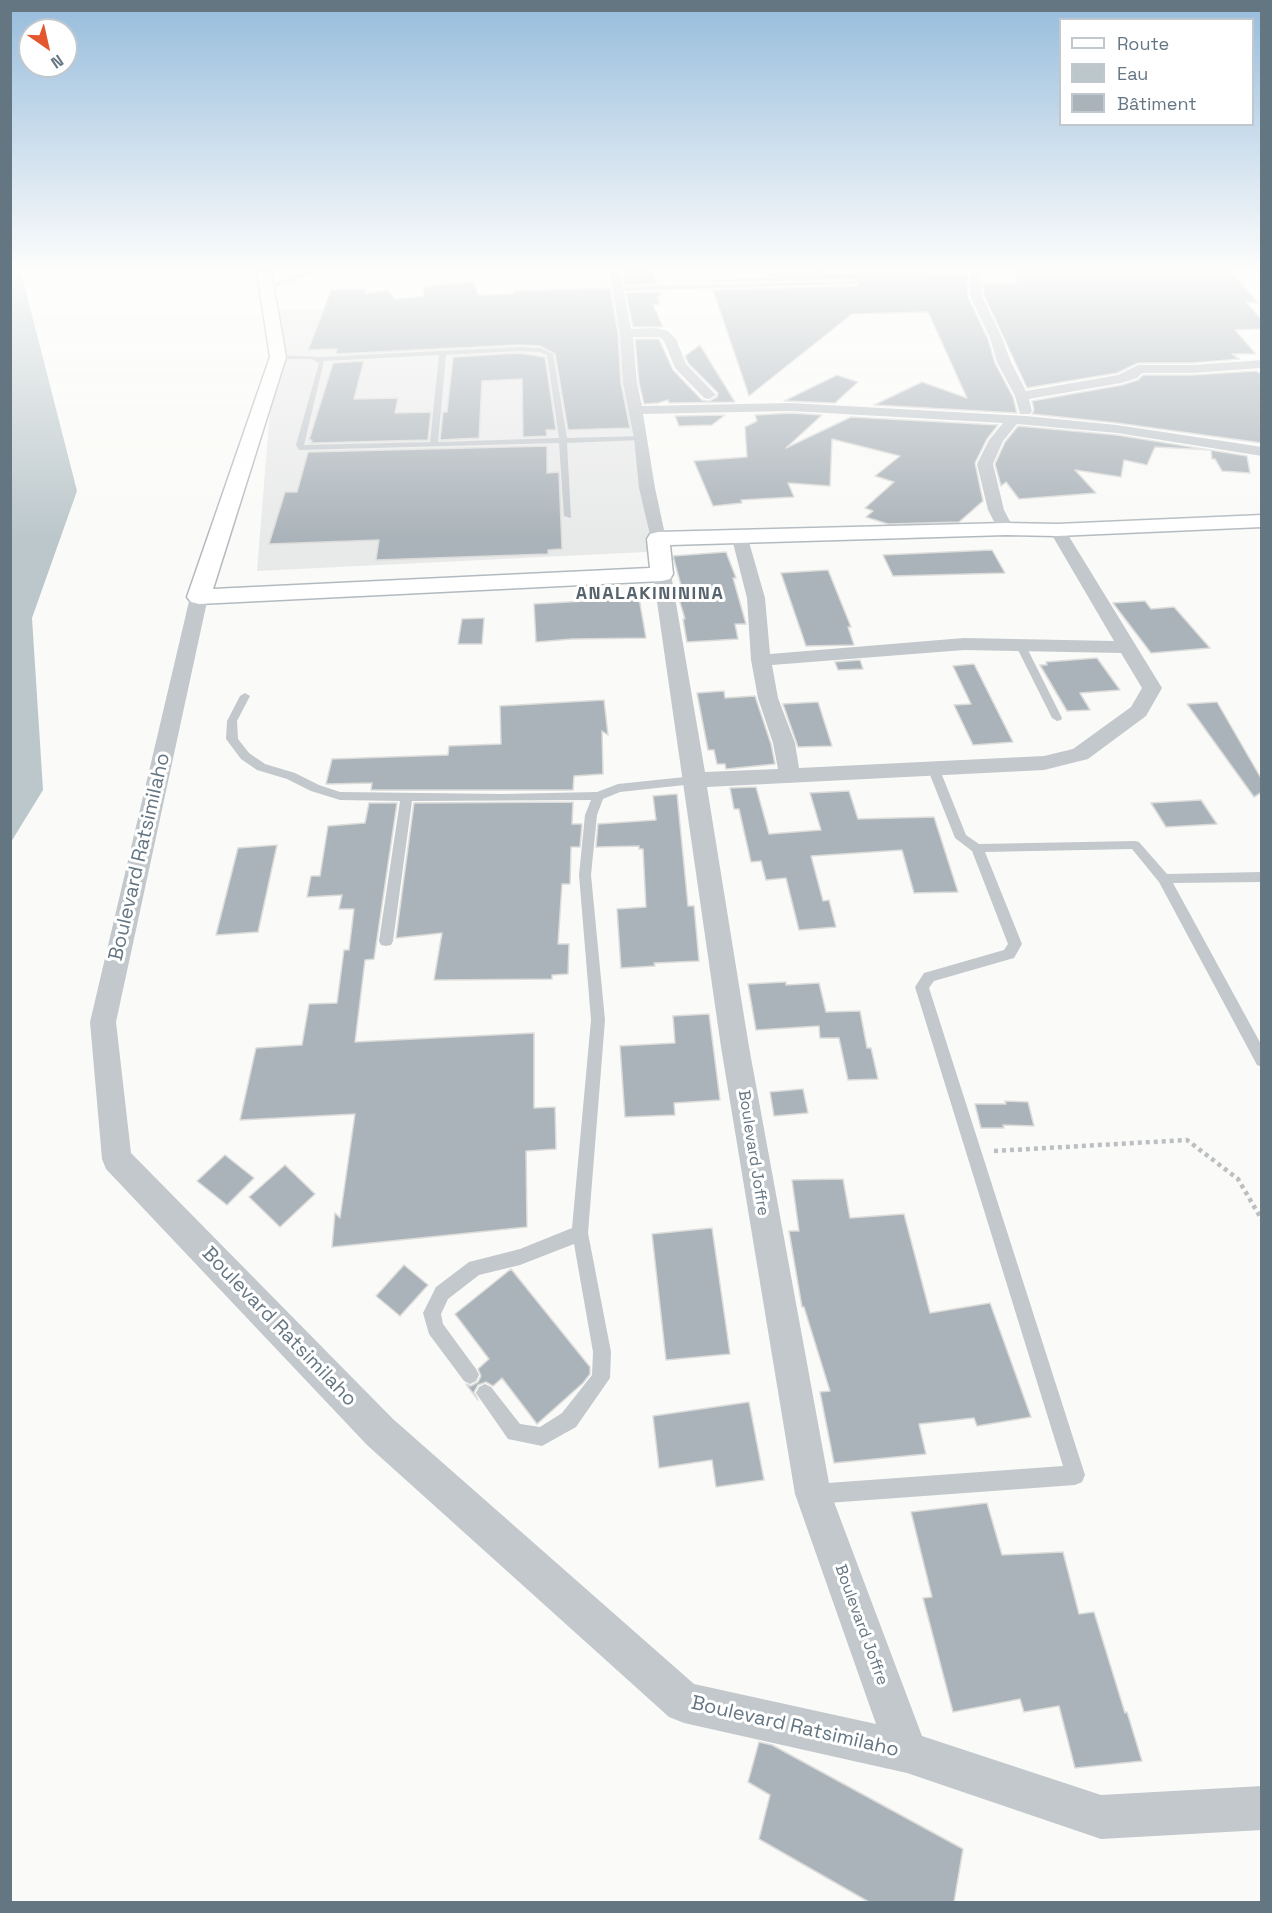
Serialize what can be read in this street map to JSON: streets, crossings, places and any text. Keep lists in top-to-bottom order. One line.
{"streets":{"street":["Boulevard Ratsimilaho","Boulevard Joffre"]},"crossings":[["Boulevard Ratsimilaho","Boulevard Joffre"]],"districts":["ANALAKINININA"],"legend":["Route","Eau","Bâtiment"],"north":"bottom right"}
